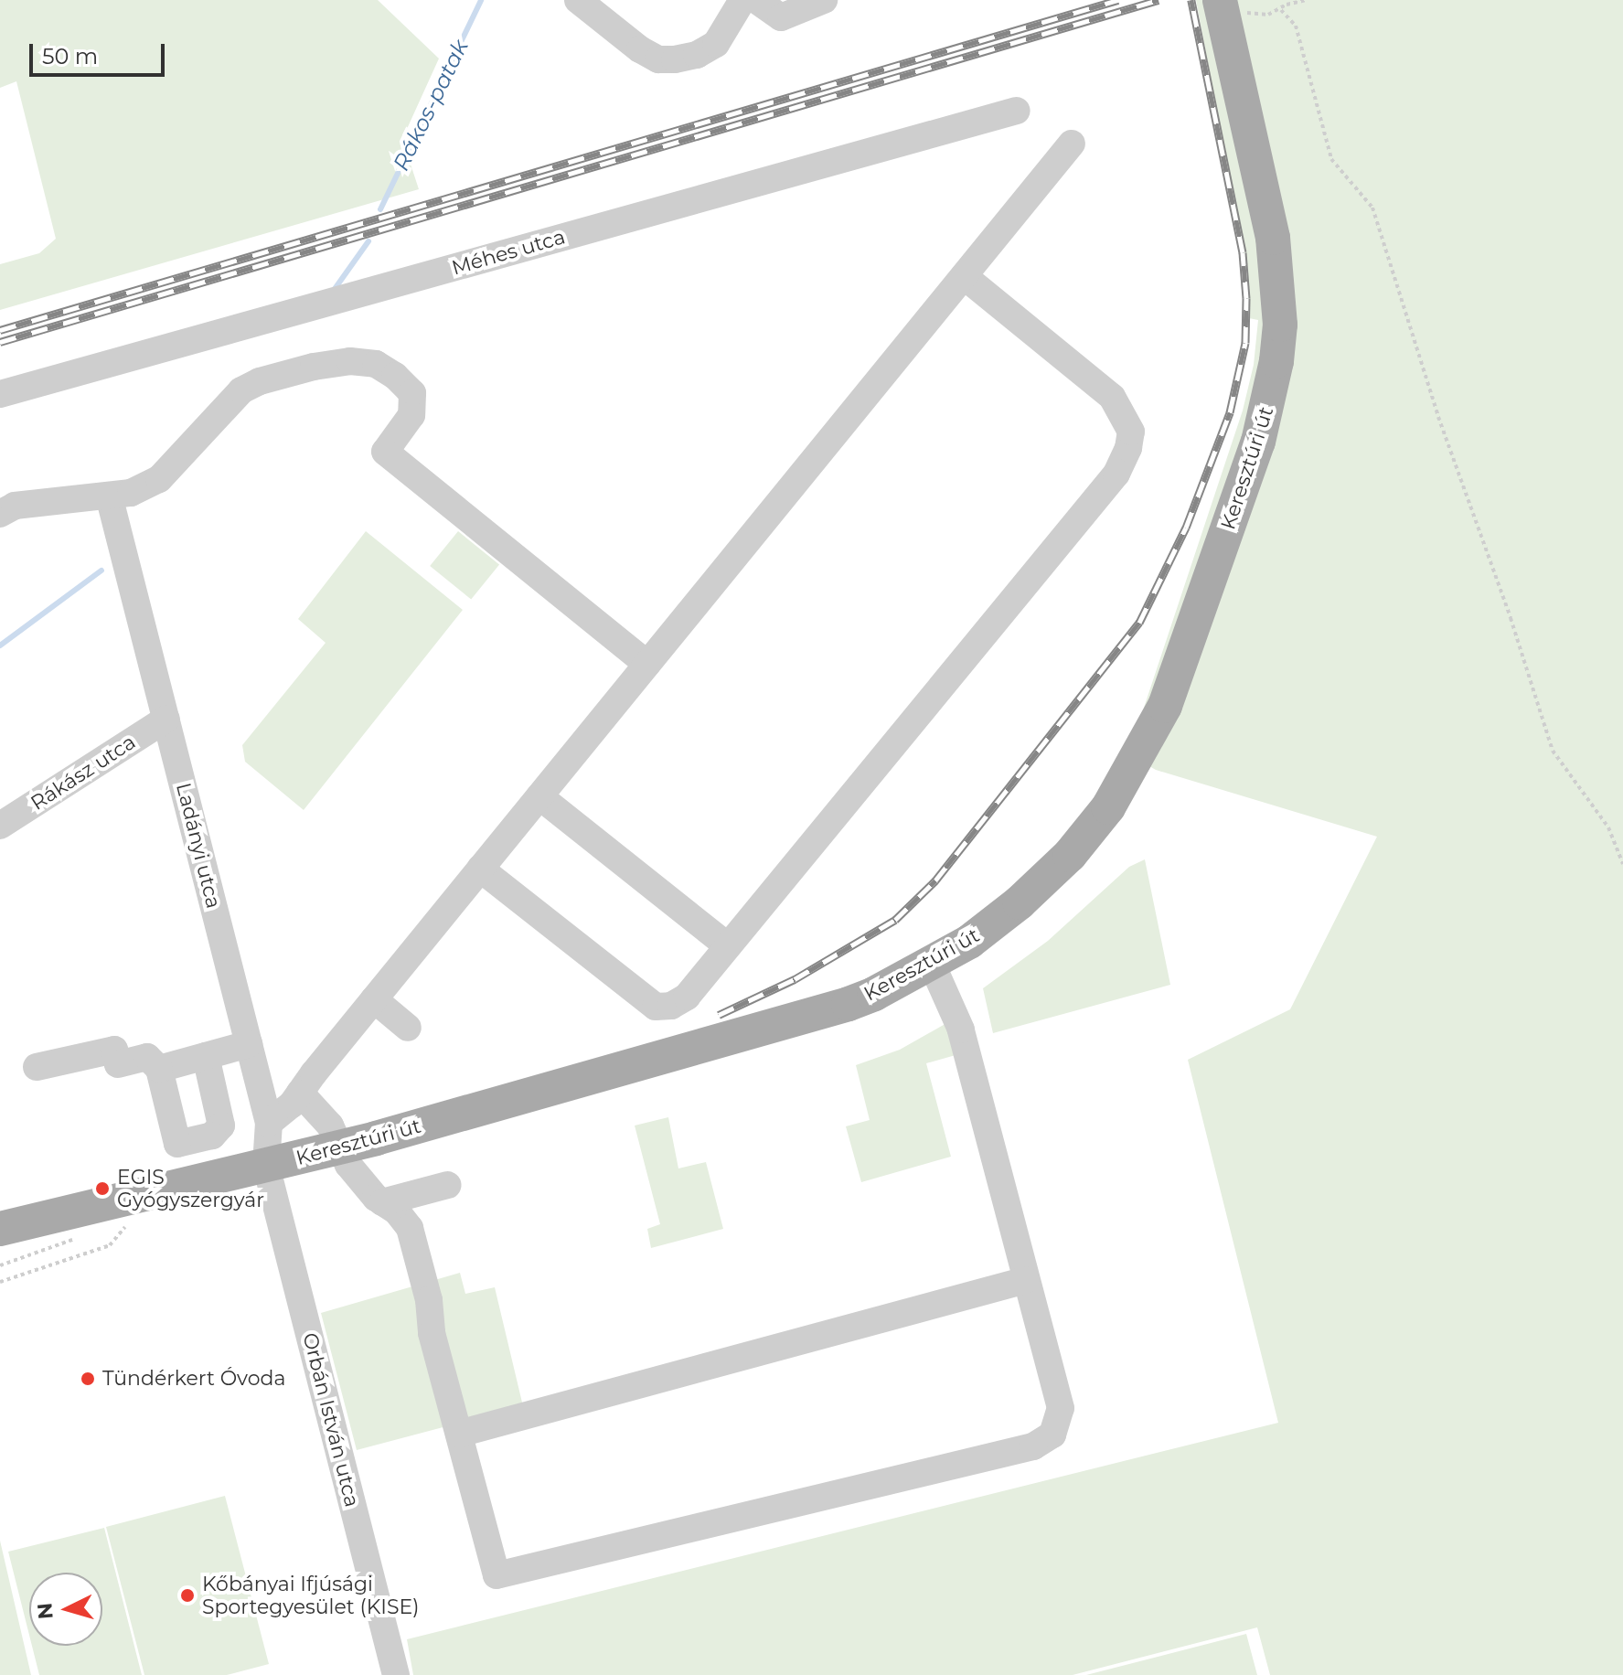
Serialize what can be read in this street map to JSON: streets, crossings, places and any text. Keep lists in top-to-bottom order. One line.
{"streets":{"main road":["Keresztúri út"],"street":["Méhes utca","Rákász utca","Ladányi utca","Orbán István utca"]},"crossings":[["Keresztúri út","Ladányi utca"],["Keresztúri út","Orbán István utca"],["Rákász utca","Ladányi utca"],["Ladányi utca","Orbán István utca"]],"water":["Rákos-patak"],"places":["EGIS Gyógyszergyár","Tündérkert Óvoda","Kőbányai Ifjúsági Sportegyesület (KISE)"],"scale_bar":"50 m","north":"left"}
